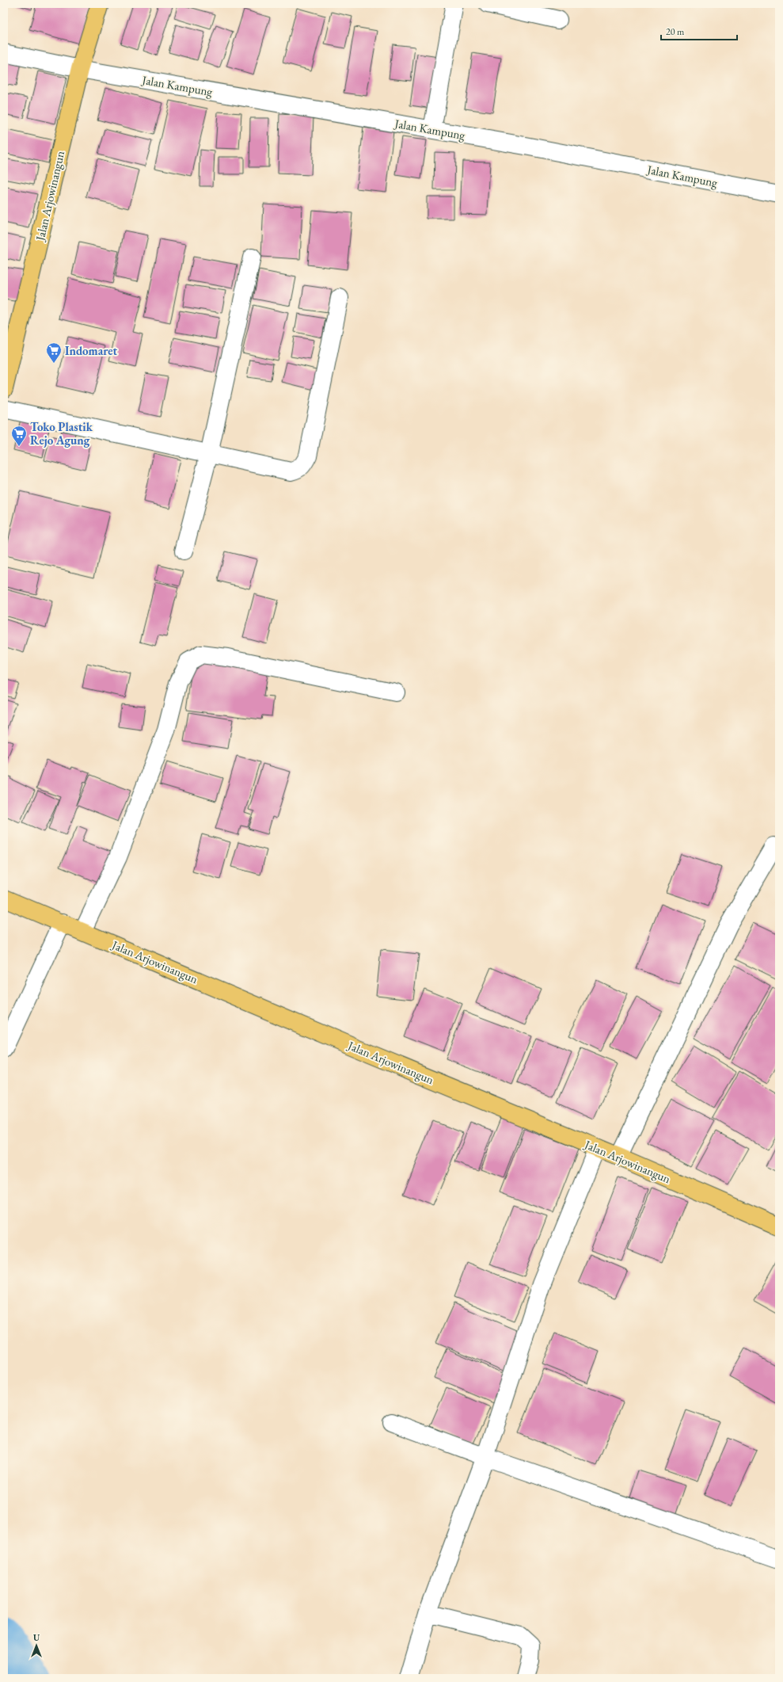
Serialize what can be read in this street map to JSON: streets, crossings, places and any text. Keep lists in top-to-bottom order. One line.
{"streets":{"main road":["Jalan Arjowinangun"],"street":["Jalan Kampung"]},"crossings":[["Jalan Kampung","Jalan Arjowinangun"]],"places":{"supermarket":["Indomaret","Toko Plastik Rejo Agung"]},"scale_bar":"20 m","north":"top"}
